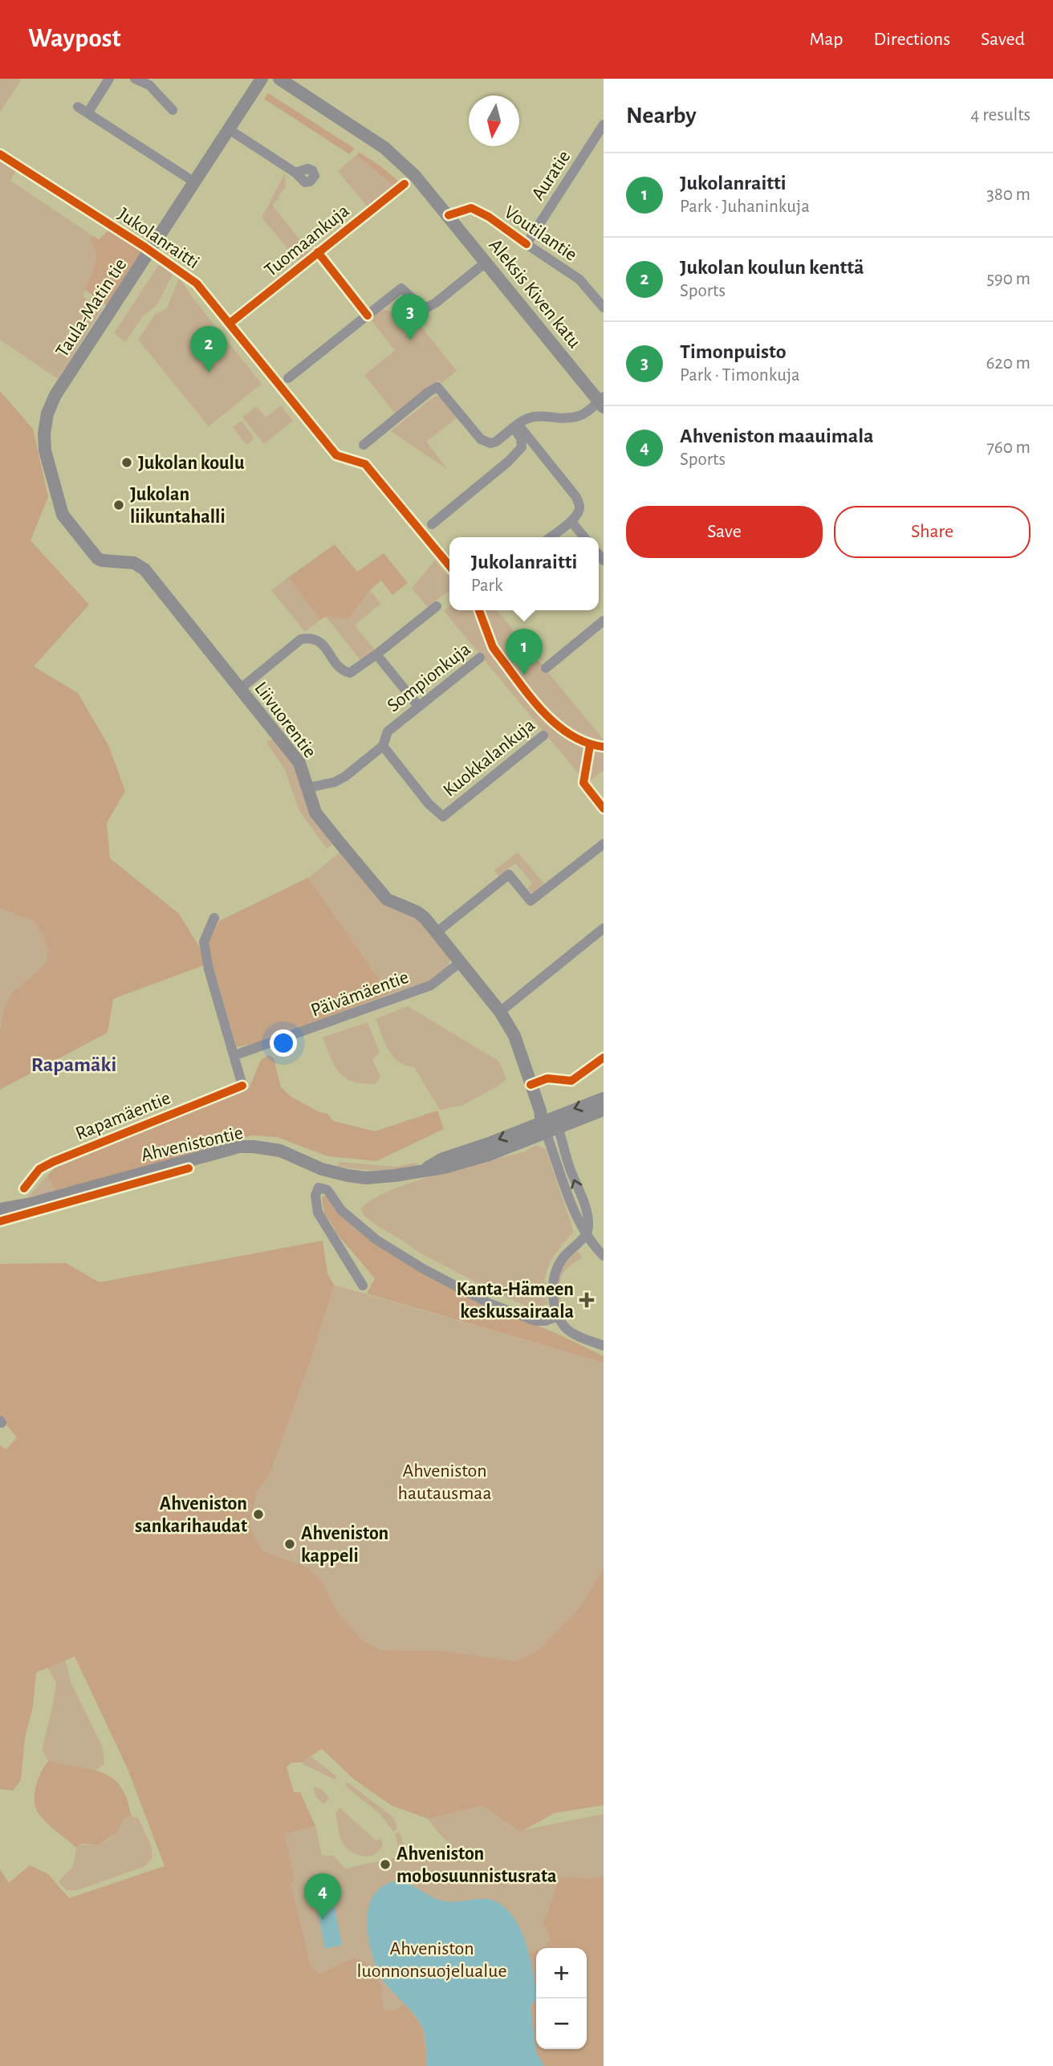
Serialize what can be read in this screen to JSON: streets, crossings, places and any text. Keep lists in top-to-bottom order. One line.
{"streets":{"street":["Auratie","Voutilantie","Aleksis Kiven katu","Taula-Matin tie","Sompionkuja","Liivuorentie","Kuokkalankuja","Päivämäentie","Rapamäentie","Ahvenistontie"],"cycle path":["Jukolanraitti","Tuomaankuja"]},"crossings":[["Auratie","Voutilantie"],["Taula-Matin tie","Liivuorentie"],["Sompionkuja","Liivuorentie"],["Sompionkuja","Kuokkalankuja"],["Liivuorentie","Päivämäentie"],["Liivuorentie","Ahvenistontie"],["Päivämäentie","Rapamäentie"]],"districts":["Rapamäki"],"parks":["Ahveniston hautausmaa","Ahveniston luonnonsuojelualue"],"places":{"other":["Jukolan koulu","Jukolan liikuntahalli","Ahveniston sankarihaudat","Ahveniston kappeli","Ahveniston mobosuunnistusrata"],"health":["Kanta-Hämeen keskussairaala"]},"north":"bottom","page":{"header":"Waypost","nav":["Map","Directions","Saved"],"heading":["Nearby","4 results"],"list":[{"mark":"1","name":"Jukolanraitti","note":"Park · Juhaninkuja","value":"380 m"},{"mark":"2","name":"Jukolan koulun kenttä","note":"Sports","value":"590 m"},{"mark":"3","name":"Timonpuisto","note":"Park · Timonkuja","value":"620 m"},{"mark":"4","name":"Ahveniston maauimala","note":"Sports","value":"760 m"}],"pins":["3","2","1","4"],"buttons":["Save","Share"],"popup":["Jukolanraitti","Park"],"map_buttons":["+","−"]}}
